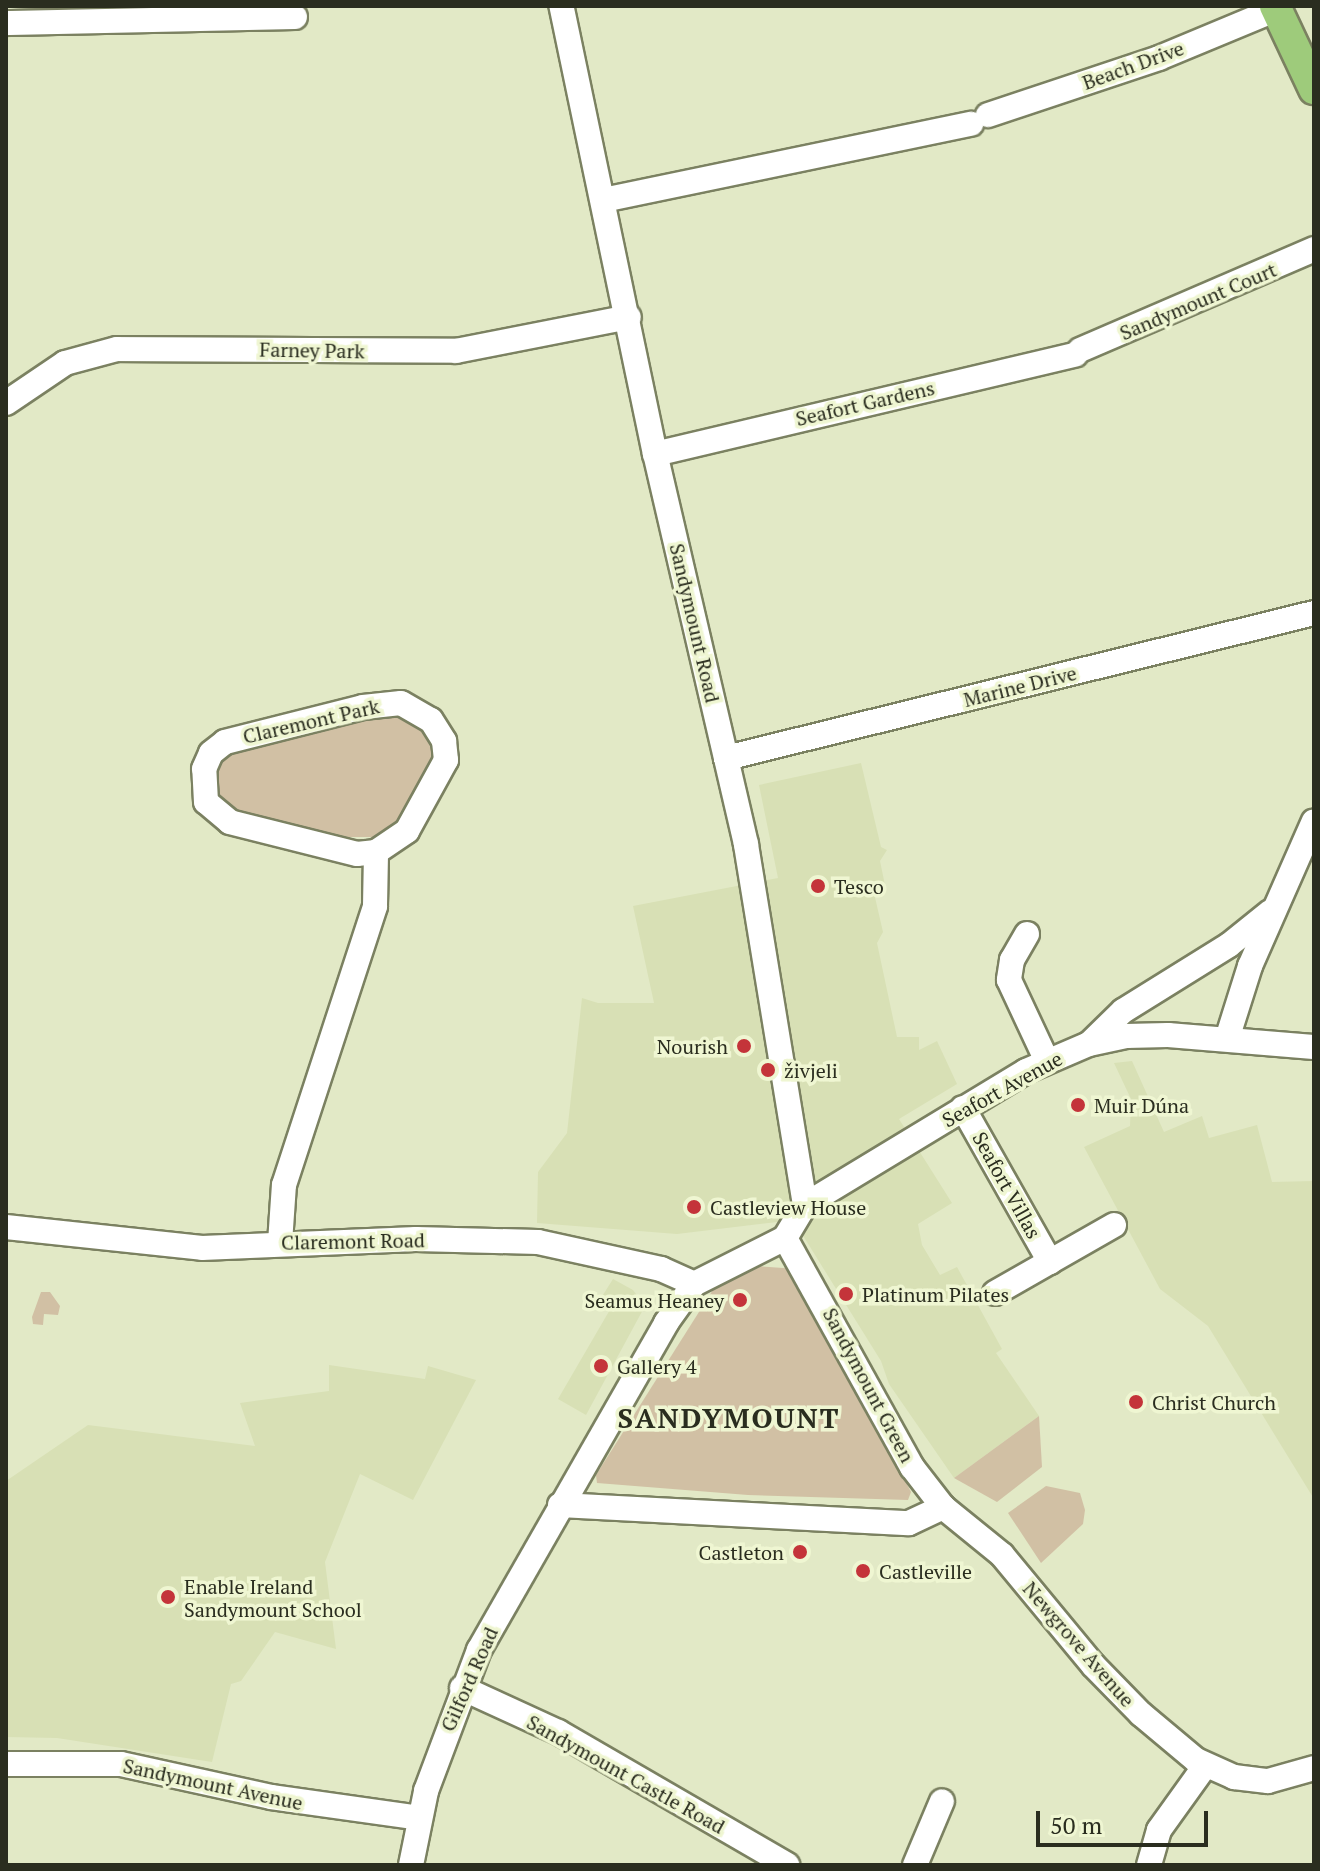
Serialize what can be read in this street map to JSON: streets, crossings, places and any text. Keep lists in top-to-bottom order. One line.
{"streets":{"street":["Beach Drive","Sandymount Court","Farney Park","Seafort Gardens","Sandymount Road","Marine Drive","Claremont Park","Seafort Avenue","Seafort Villas","Claremont Road","Sandymount Green","Newgrove Avenue","Gilford Road","Sandymount Castle Road","Sandymount Avenue"]},"crossings":[["Beach Drive","Sandymount Road"],["Sandymount Court","Seafort Gardens"],["Farney Park","Sandymount Road"],["Seafort Gardens","Sandymount Road"],["Sandymount Road","Marine Drive"],["Sandymount Road","Seafort Avenue"],["Seafort Avenue","Seafort Villas"],["Sandymount Green","Newgrove Avenue"],["Gilford Road","Sandymount Castle Road"],["Gilford Road","Sandymount Avenue"]],"districts":["SANDYMOUNT"],"places":["Tesco","Nourish","živjeli","Muir Dúna","Castleview House","Platinum Pilates","Seamus Heaney","Gallery 4","Christ Church","Castleton","Castleville","Enable Ireland Sandymount School"],"scale_bar":"50 m"}
